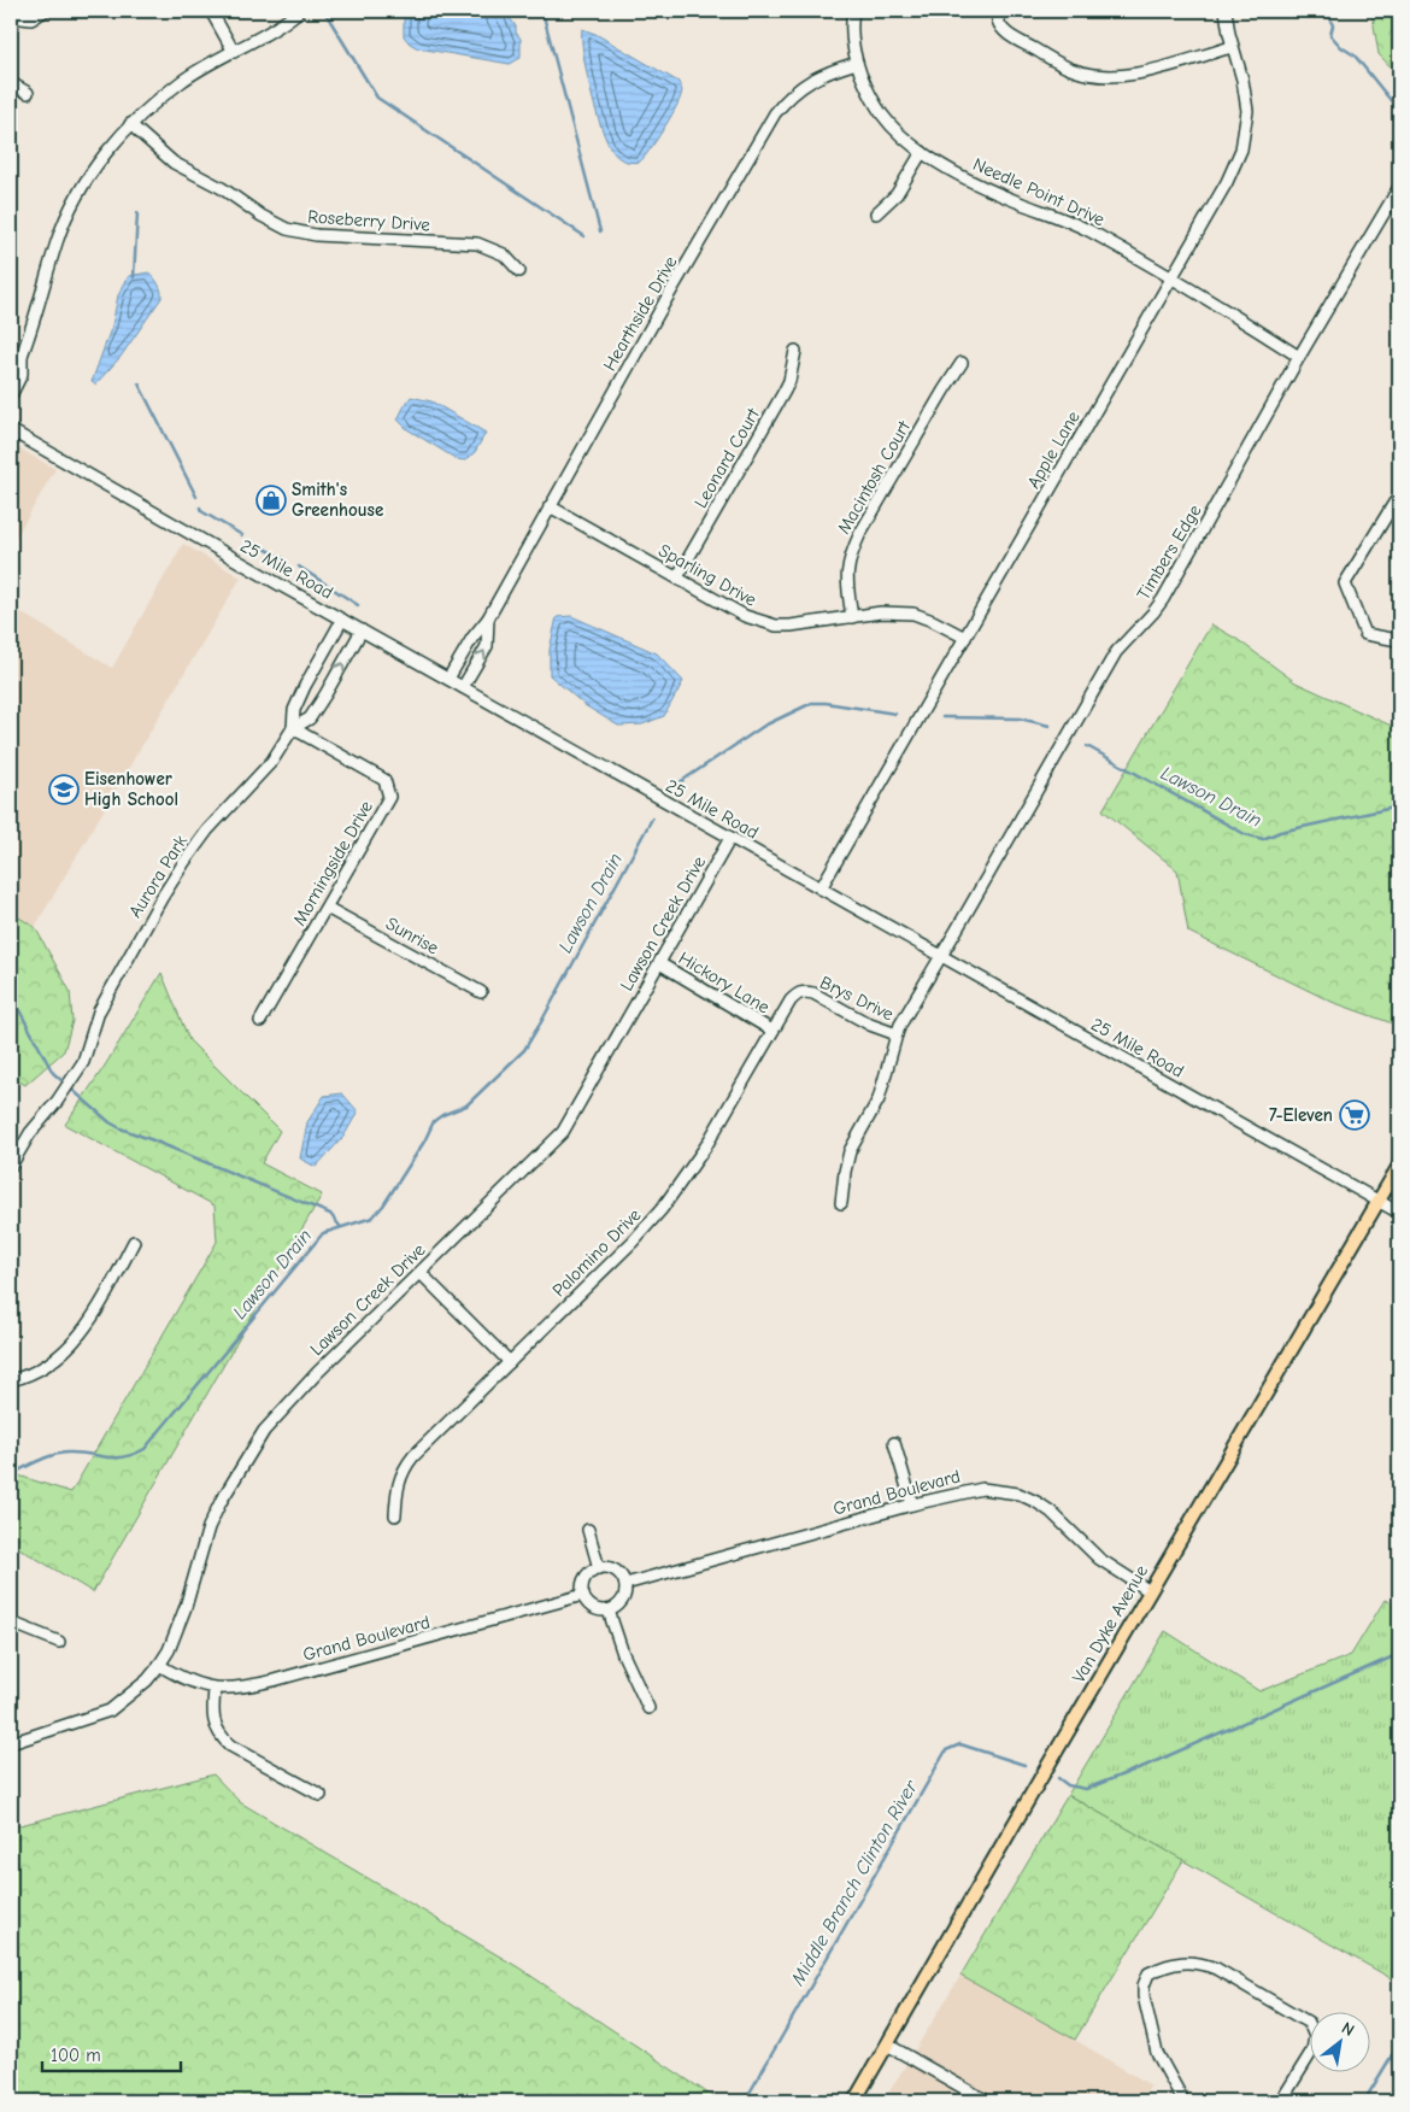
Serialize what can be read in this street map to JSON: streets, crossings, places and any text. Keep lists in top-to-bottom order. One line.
{"streets":{"main road":["Van Dyke Avenue"],"street":["Needle Point Drive","Roseberry Drive","Hearthside Drive","Apple Lane","Leonard Court","Macintosh Court","Timbers Edge","25 Mile Road","Sparling Drive","Morningside Drive","Aurora Park","Lawson Creek Drive","Sunrise","Hickory Lane","Brys Drive","Palomino Drive","Grand Boulevard"]},"crossings":[["Needle Point Drive","Hearthside Drive"],["Needle Point Drive","Apple Lane"],["Needle Point Drive","Timbers Edge"],["Hearthside Drive","25 Mile Road"],["Hearthside Drive","Sparling Drive"],["Apple Lane","25 Mile Road"],["Apple Lane","Sparling Drive"],["Leonard Court","Sparling Drive"],["Macintosh Court","Sparling Drive"],["Timbers Edge","25 Mile Road"],["Timbers Edge","Brys Drive"],["25 Mile Road","Aurora Park"],["25 Mile Road","Lawson Creek Drive"],["25 Mile Road","Van Dyke Avenue"],["Morningside Drive","Aurora Park"],["Morningside Drive","Sunrise"],["Lawson Creek Drive","Hickory Lane"],["Lawson Creek Drive","Grand Boulevard"],["Hickory Lane","Palomino Drive"],["Brys Drive","Palomino Drive"],["Grand Boulevard","Van Dyke Avenue"]],"water":["Lawson Drain","Middle Branch Clinton River"],"places":{"shop":["Smith's Greenhouse"],"school or university":["Eisenhower High School"],"supermarket":["7-Eleven"]},"scale_bar":"100 m","north":"top right"}
